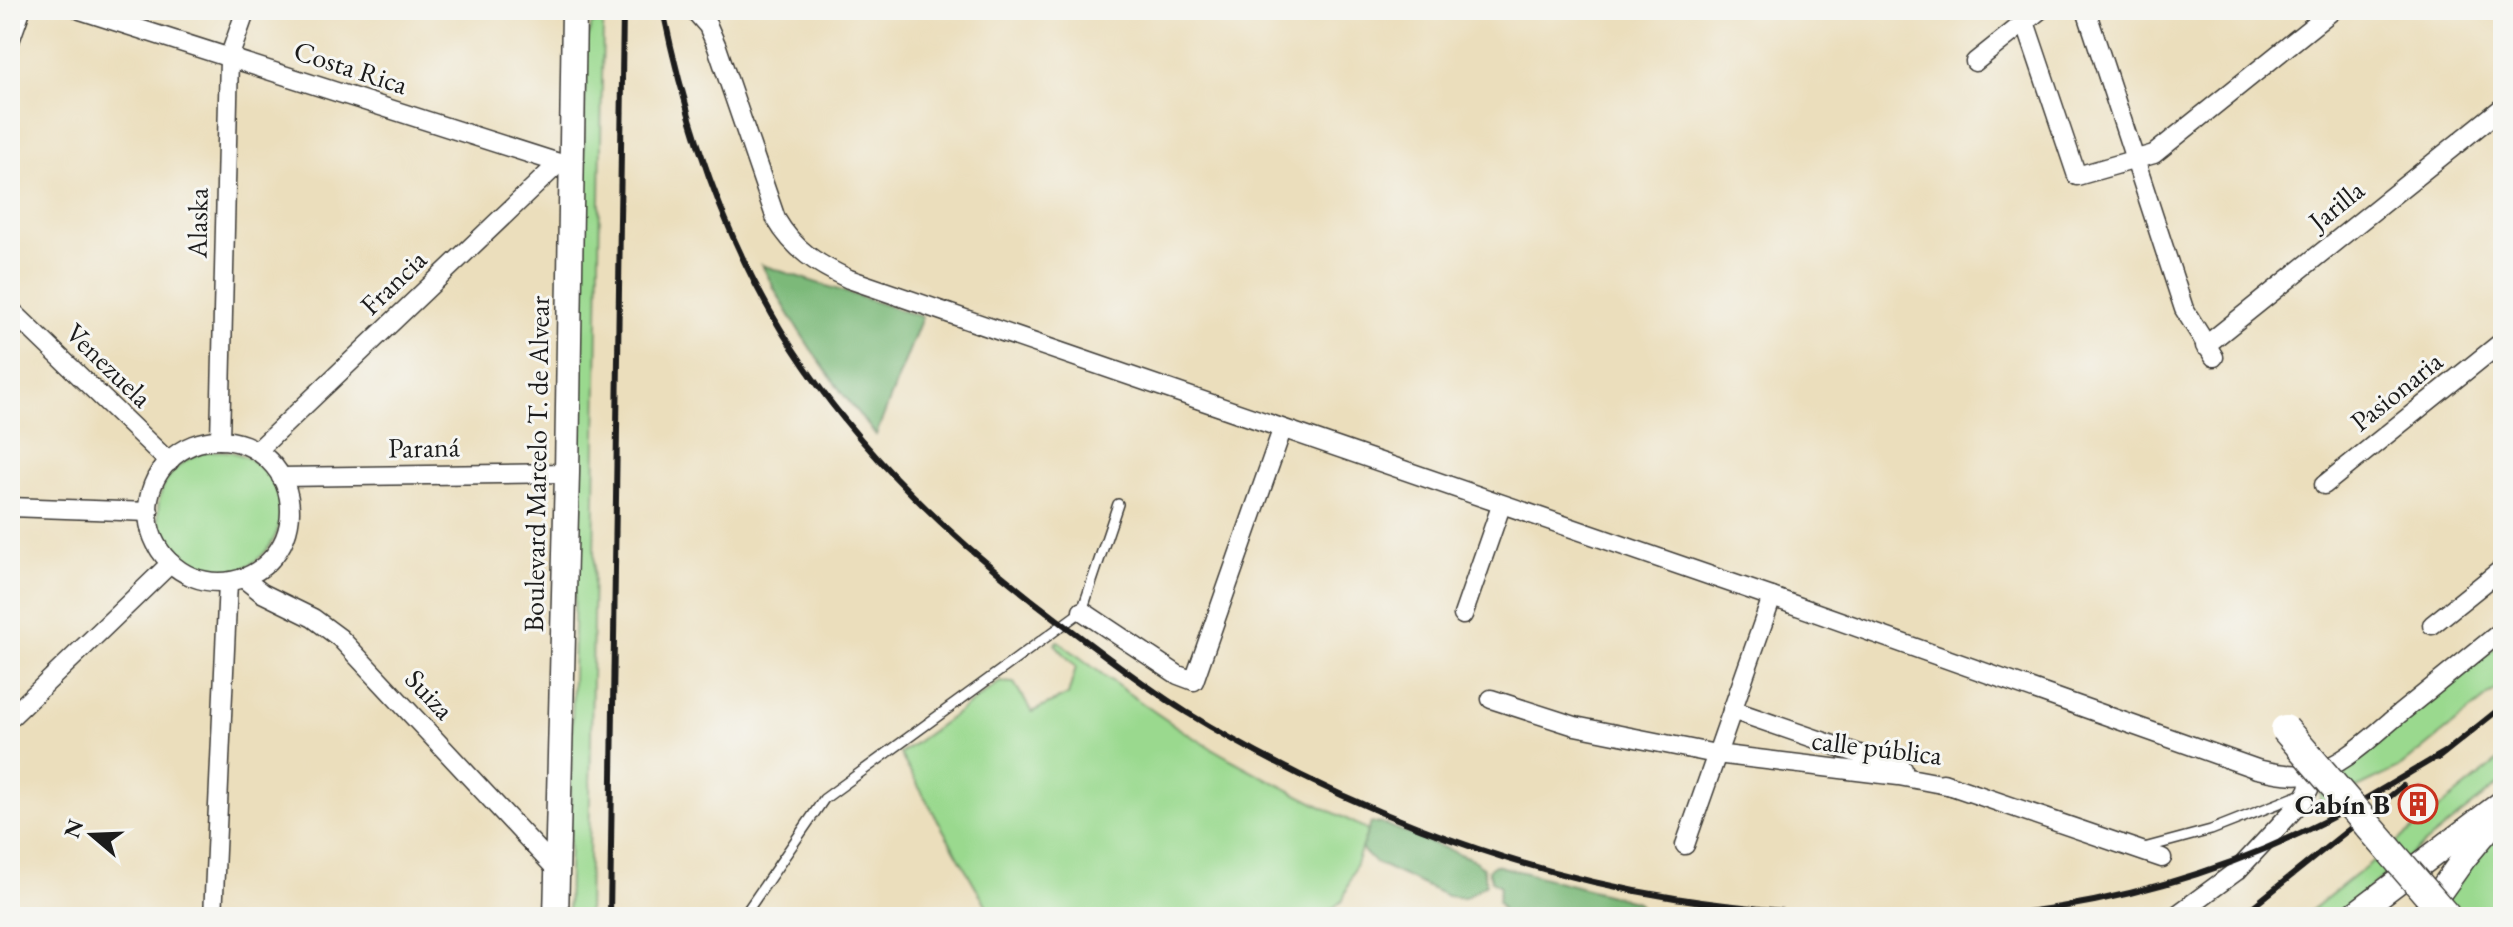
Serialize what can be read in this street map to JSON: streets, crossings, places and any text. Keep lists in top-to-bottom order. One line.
{"streets":{"main road":["Boulevard Marcelo T. de Alvear"],"street":["Costa Rica","Jarilla","Alaska","Francia","Venezuela","Pasionaria","Paraná","Suiza","calle pública"]},"crossings":[["Costa Rica","Alaska"],["Costa Rica","Francia"],["Costa Rica","Boulevard Marcelo T. de Alvear"],["Alaska","Francia"],["Alaska","Venezuela"],["Alaska","Paraná"],["Alaska","Suiza"],["Francia","Venezuela"],["Francia","Paraná"],["Francia","Boulevard Marcelo T. de Alvear"],["Francia","Suiza"],["Venezuela","Paraná"],["Venezuela","Suiza"],["Paraná","Boulevard Marcelo T. de Alvear"],["Paraná","Suiza"],["Boulevard Marcelo T. de Alvear","Suiza"]],"places":{"building":["Cabín B"]},"north":"left"}
